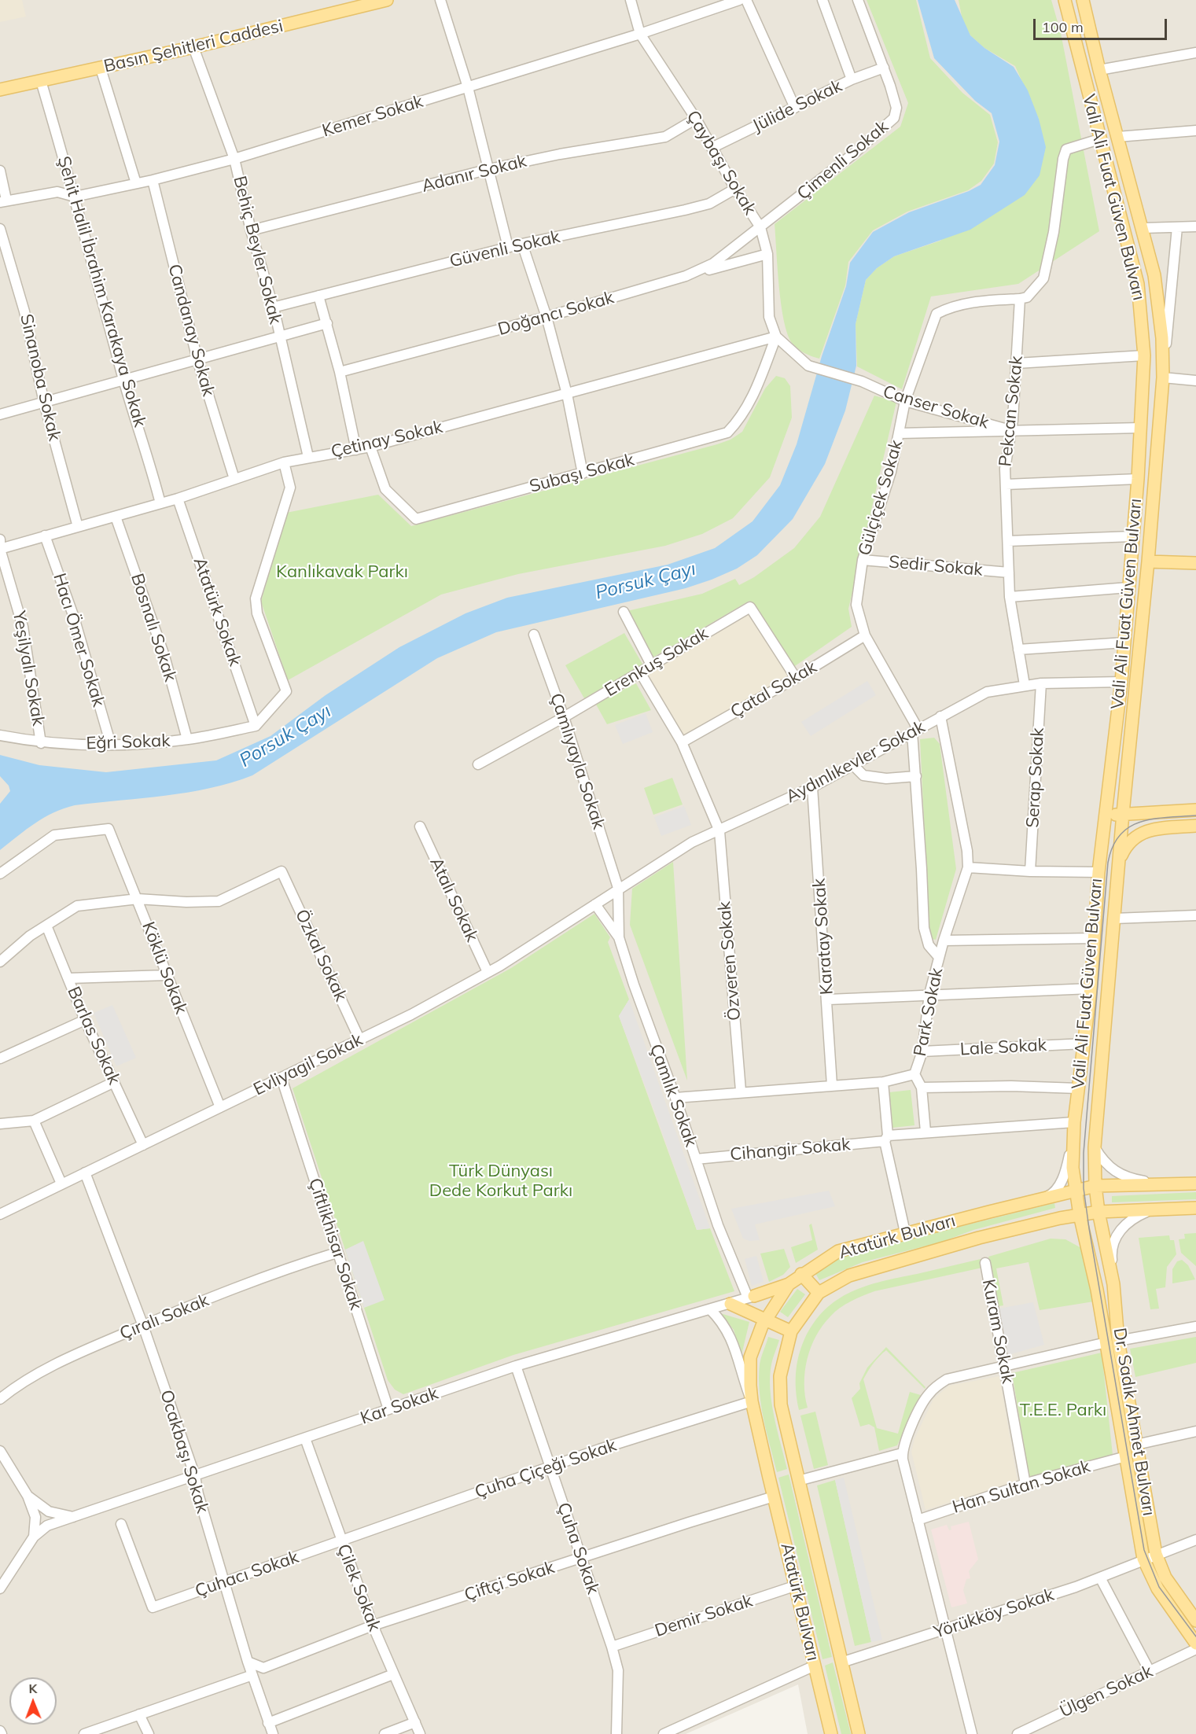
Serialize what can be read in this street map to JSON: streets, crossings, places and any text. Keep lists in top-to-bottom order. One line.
{"streets":{"main road":["Basın Şehitleri Caddesi","Vali Ali Fuat Güven Bulvarı","Atatürk Bulvarı","Dr. Sadık Ahmet Bulvarı"],"street":["Jülide Sokak","Kemer Sokak","Çimenli Sokak","Çaybaşı Sokak","Adanır Sokak","Güvenli Sokak","Behiç Beyler Sokak","Şehit Halil İbrahim Karakaya Sokak","Doğancı Sokak","Candanay Sokak","Sinanoba Sokak","Canser Sokak","Pekcan Sokak","Çetinay Sokak","Subaşı Sokak","Gülçiçek Sokak","Sedir Sokak","Atatürk Sokak","Bosnalı Sokak","Hacı Ömer Sokak","Erenkuş Sokak","Yeşilyalı Sokak","Çatal Sokak","Eğri Sokak","Çamlıyayla Sokak","Aydınlıkevler Sokak","Serap Sokak","Atalı Sokak","Karatay Sokak","Özkal Sokak","Özveren Sokak","Köklü Sokak","Park Sokak","Barlas Sokak","Lale Sokak","Evliyagil Sokak","Çamlık Sokak","Cihangir Sokak","Çiftlikhisar Sokak","Çıralı Sokak","Kuram Sokak","Kar Sokak","Ocakbaşı Sokak","Çuha Çiçeği Sokak","Han Sultan Sokak","Çuha Sokak","Çuhacı Sokak","Çiftçi Sokak","Çilek Sokak","Yörükköy Sokak","Demir Sokak","Ülgen Sokak"]},"crossings":[["Basın Şehitleri Caddesi","Behiç Beyler Sokak"],["Basın Şehitleri Caddesi","Şehit Halil İbrahim Karakaya Sokak"],["Jülide Sokak","Çimenli Sokak"],["Jülide Sokak","Çaybaşı Sokak"],["Kemer Sokak","Çaybaşı Sokak"],["Kemer Sokak","Behiç Beyler Sokak"],["Kemer Sokak","Şehit Halil İbrahim Karakaya Sokak"],["Kemer Sokak","Candanay Sokak"],["Çimenli Sokak","Çaybaşı Sokak"],["Çimenli Sokak","Doğancı Sokak"],["Çaybaşı Sokak","Adanır Sokak"],["Çaybaşı Sokak","Güvenli Sokak"],["Çaybaşı Sokak","Doğancı Sokak"],["Çaybaşı Sokak","Canser Sokak"],["Çaybaşı Sokak","Çetinay Sokak"],["Çaybaşı Sokak","Subaşı Sokak"],["Adanır Sokak","Behiç Beyler Sokak"],["Vali Ali Fuat Güven Bulvarı","Aydınlıkevler Sokak"],["Vali Ali Fuat Güven Bulvarı","Lale Sokak"],["Vali Ali Fuat Güven Bulvarı","Cihangir Sokak"],["Vali Ali Fuat Güven Bulvarı","Atatürk Bulvarı"],["Vali Ali Fuat Güven Bulvarı","Dr. Sadık Ahmet Bulvarı"],["Güvenli Sokak","Behiç Beyler Sokak"],["Behiç Beyler Sokak","Çetinay Sokak"],["Şehit Halil İbrahim Karakaya Sokak","Çetinay Sokak"],["Candanay Sokak","Çetinay Sokak"],["Sinanoba Sokak","Çetinay Sokak"],["Canser Sokak","Pekcan Sokak"],["Canser Sokak","Çetinay Sokak"],["Canser Sokak","Subaşı Sokak"],["Canser Sokak","Gülçiçek Sokak"],["Pekcan Sokak","Gülçiçek Sokak"],["Pekcan Sokak","Sedir Sokak"],["Pekcan Sokak","Aydınlıkevler Sokak"],["Çetinay Sokak","Subaşı Sokak"],["Çetinay Sokak","Atatürk Sokak"],["Çetinay Sokak","Bosnalı Sokak"],["Çetinay Sokak","Hacı Ömer Sokak"],["Çetinay Sokak","Yeşilyalı Sokak"],["Gülçiçek Sokak","Sedir Sokak"],["Gülçiçek Sokak","Çatal Sokak"],["Gülçiçek Sokak","Aydınlıkevler Sokak"],["Atatürk Sokak","Eğri Sokak"],["Bosnalı Sokak","Eğri Sokak"],["Hacı Ömer Sokak","Eğri Sokak"],["Erenkuş Sokak","Çatal Sokak"],["Erenkuş Sokak","Çamlıyayla Sokak"],["Erenkuş Sokak","Özveren Sokak"],["Yeşilyalı Sokak","Eğri Sokak"],["Çatal Sokak","Özveren Sokak"],["Çamlıyayla Sokak","Aydınlıkevler Sokak"],["Çamlıyayla Sokak","Çamlık Sokak"],["Aydınlıkevler Sokak","Serap Sokak"],["Aydınlıkevler Sokak","Karatay Sokak"],["Aydınlıkevler Sokak","Özveren Sokak"],["Aydınlıkevler Sokak","Park Sokak"],["Aydınlıkevler Sokak","Evliyagil Sokak"],["Aydınlıkevler Sokak","Çamlık Sokak"],["Atalı Sokak","Evliyagil Sokak"],["Karatay Sokak","Park Sokak"],["Özkal Sokak","Köklü Sokak"],["Özkal Sokak","Evliyagil Sokak"],["Özveren Sokak","Park Sokak"],["Köklü Sokak","Evliyagil Sokak"],["Park Sokak","Lale Sokak"],["Park Sokak","Çamlık Sokak"],["Barlas Sokak","Evliyagil Sokak"],["Evliyagil Sokak","Çiftlikhisar Sokak"],["Evliyagil Sokak","Ocakbaşı Sokak"],["Çamlık Sokak","Cihangir Sokak"],["Çamlık Sokak","Kar Sokak"],["Atatürk Bulvarı","Dr. Sadık Ahmet Bulvarı"],["Atatürk Bulvarı","Çuha Çiçeği Sokak"],["Atatürk Bulvarı","Çiftçi Sokak"],["Atatürk Bulvarı","Yörükköy Sokak"],["Atatürk Bulvarı","Demir Sokak"],["Çiftlikhisar Sokak","Çıralı Sokak"],["Çiftlikhisar Sokak","Kar Sokak"],["Çıralı Sokak","Ocakbaşı Sokak"],["Kuram Sokak","Han Sultan Sokak"],["Kar Sokak","Ocakbaşı Sokak"],["Kar Sokak","Çuha Sokak"],["Kar Sokak","Çilek Sokak"],["Dr. Sadık Ahmet Bulvarı","Han Sultan Sokak"],["Dr. Sadık Ahmet Bulvarı","Yörükköy Sokak"],["Ocakbaşı Sokak","Çuhacı Sokak"],["Ocakbaşı Sokak","Çiftçi Sokak"],["Çuha Çiçeği Sokak","Çuha Sokak"],["Çuha Çiçeği Sokak","Çuhacı Sokak"],["Çuha Çiçeği Sokak","Çilek Sokak"],["Çuha Sokak","Çiftçi Sokak"],["Çuha Sokak","Demir Sokak"],["Çuhacı Sokak","Çilek Sokak"],["Çiftçi Sokak","Çilek Sokak"]],"water":["Porsuk Çayı"],"parks":["Kanlıkavak Parkı","Türk Dünyası Dede Korkut Parkı","T.E.E. Parkı"],"scale_bar":"100 m","north":"top"}
